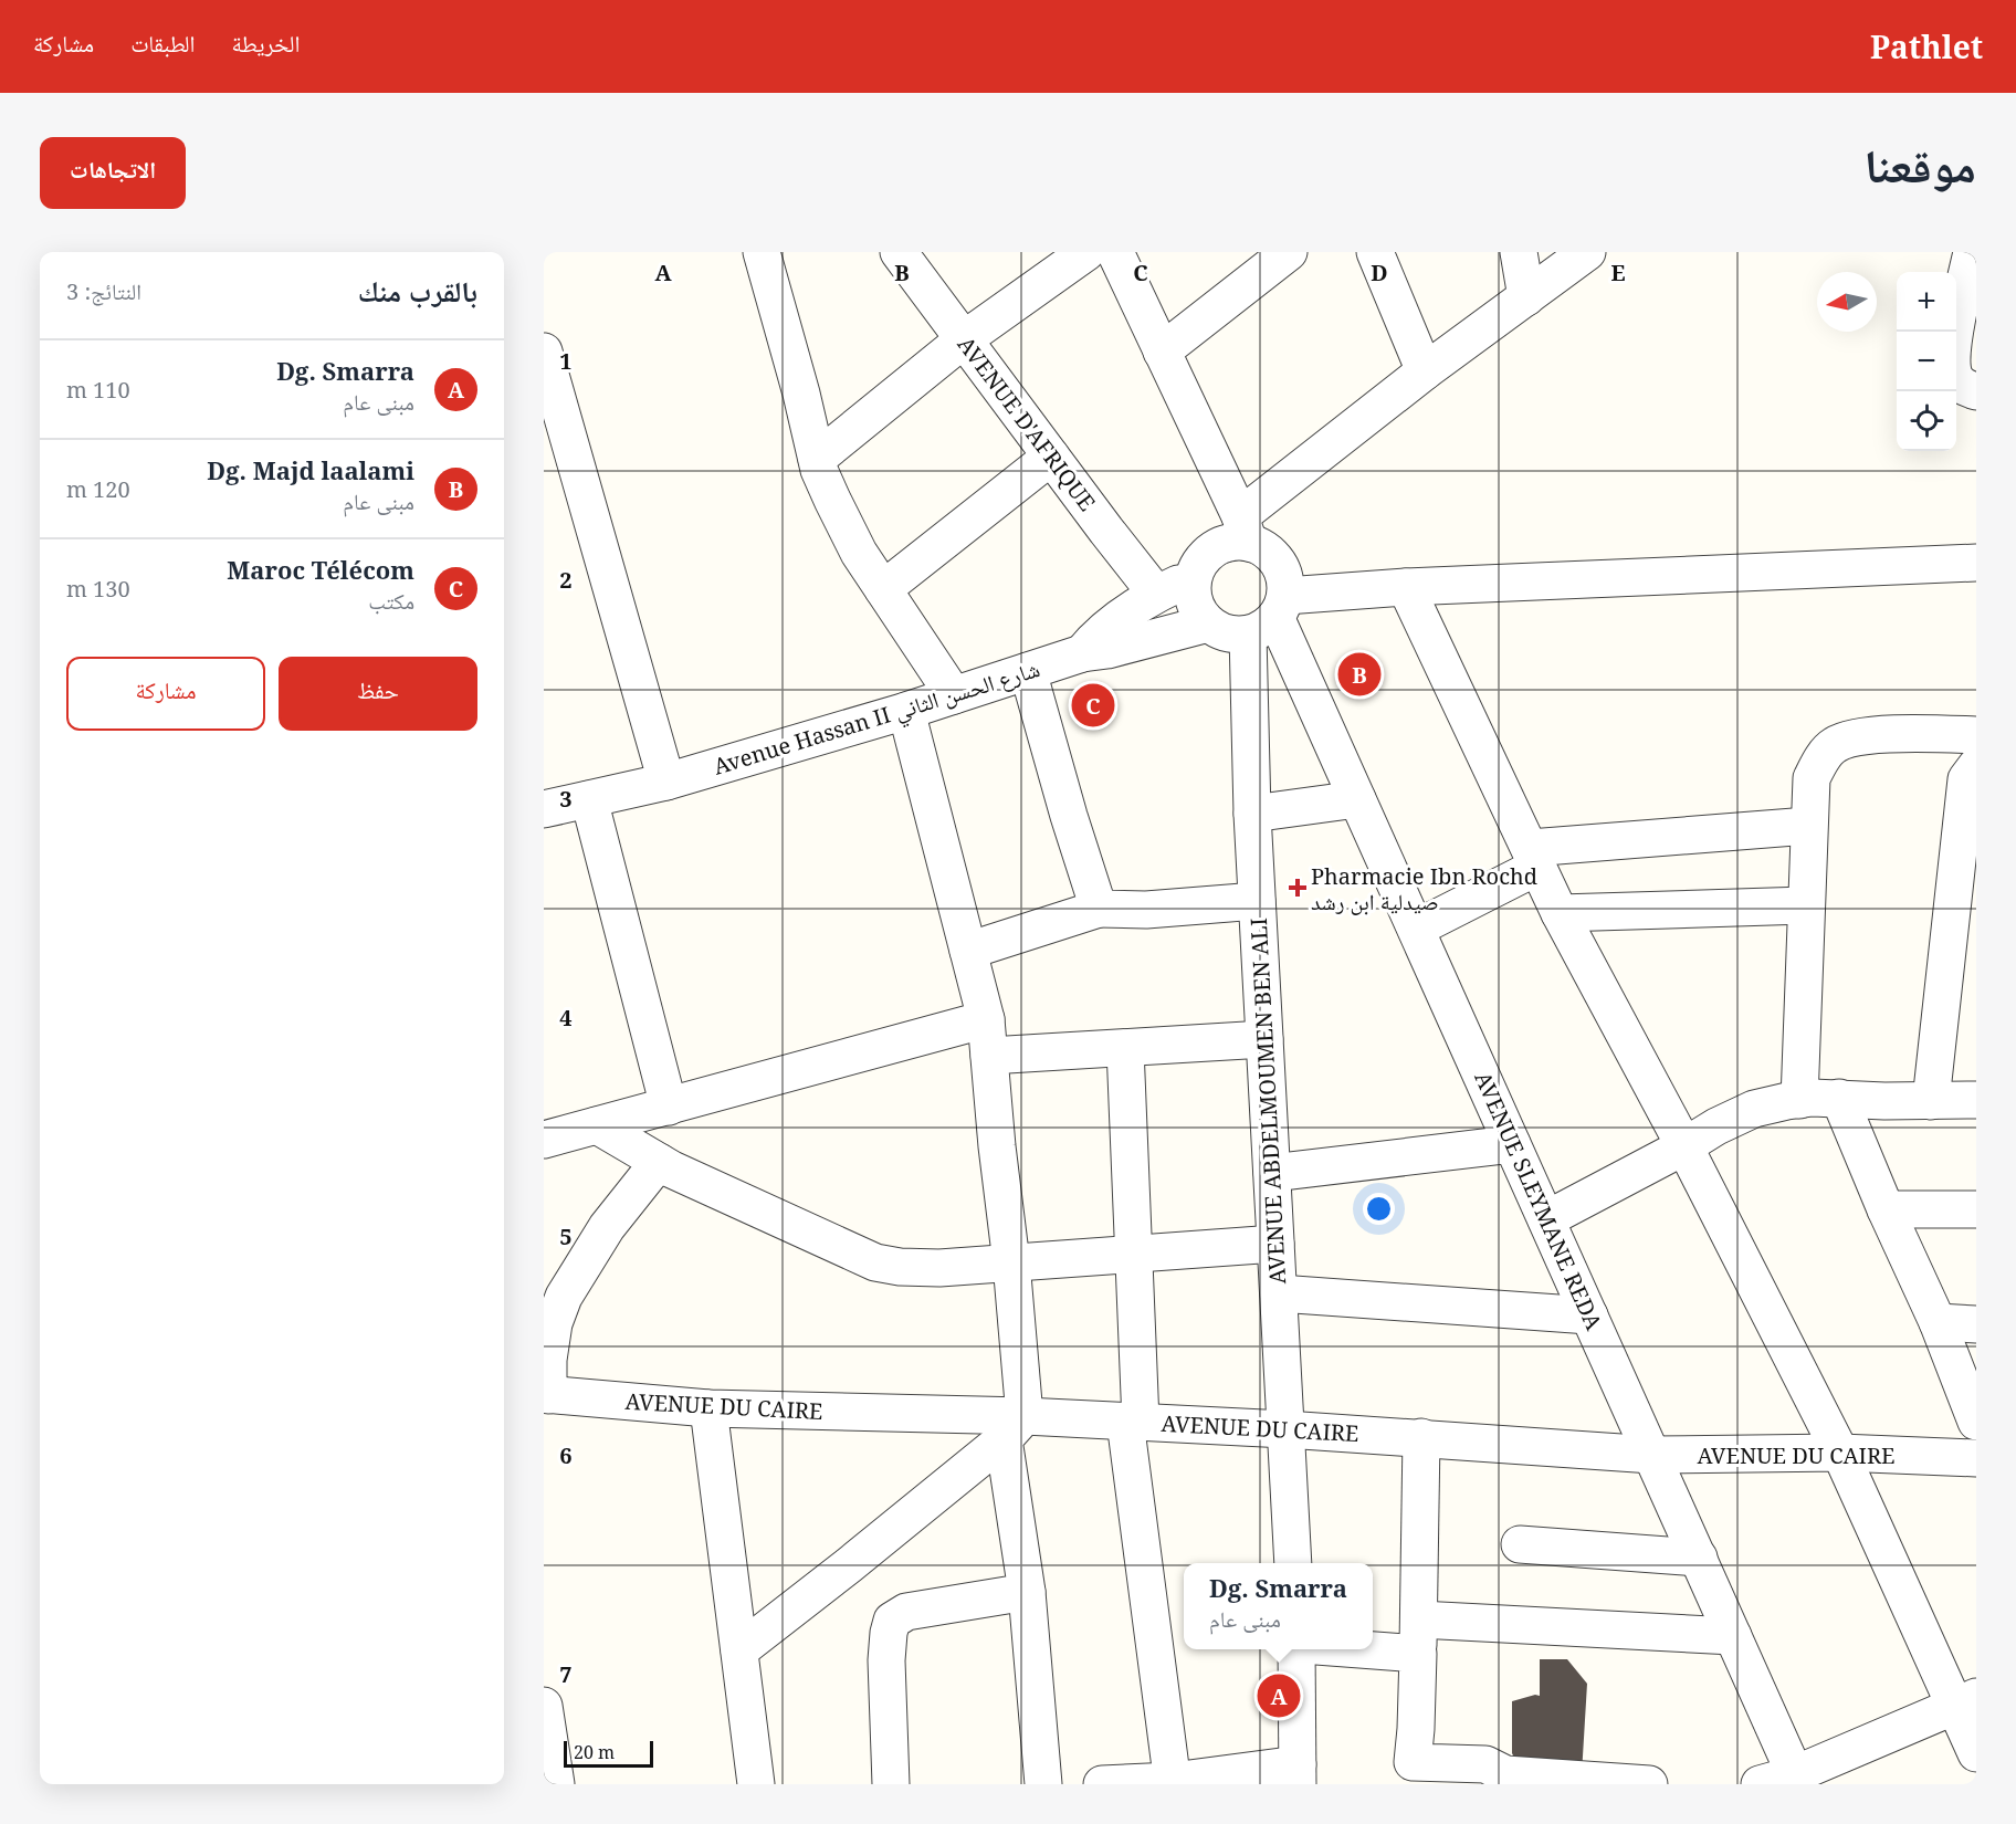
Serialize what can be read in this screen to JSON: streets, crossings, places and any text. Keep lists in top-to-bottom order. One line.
{"streets":{"street":["AVENUE D'AFRIQUE","Avenue Hassan II شارع الحسن الثاني","AVENUE ABDELMOUMEN BEN ALI","AVENUE SLEYMANE REDA","AVENUE DU CAIRE"]},"crossings":[["Avenue Hassan II شارع الحسن الثاني","AVENUE ABDELMOUMEN BEN ALI"],["Avenue Hassan II شارع الحسن الثاني","AVENUE SLEYMANE REDA"],["AVENUE ABDELMOUMEN BEN ALI","AVENUE SLEYMANE REDA"],["AVENUE ABDELMOUMEN BEN ALI","AVENUE DU CAIRE"],["AVENUE SLEYMANE REDA","AVENUE DU CAIRE"]],"places":{"health":["Pharmacie Ibn Rochd صيدلية ابن رشد"]},"scale_bar":"20 m","north":"left","page":{"header":"Pathlet","nav":["الخريطة","الطبقات","مشاركة"],"title":"موقعنا","buttons":["الاتجاهات",["حفظ","مشاركة"]],"heading":["بالقرب منك","النتائج: 3"],"map_buttons":["+","−"],"list":[{"mark":"A","name":"Dg. Smarra","note":"مبنى عام","value":"110 m"},{"mark":"B","name":"Dg. Majd laalami","note":"مبنى عام","value":"120 m"},{"mark":"C","name":"Maroc Télécom","note":"مكتب","value":"130 m"}],"pins":["B","C","A"],"popup":["Dg. Smarra","مبنى عام"],"scale":"20 m"},"grid":{"columns":["A","B","C","D","E"],"rows":["1","2","3","4","5","6","7"]}}
